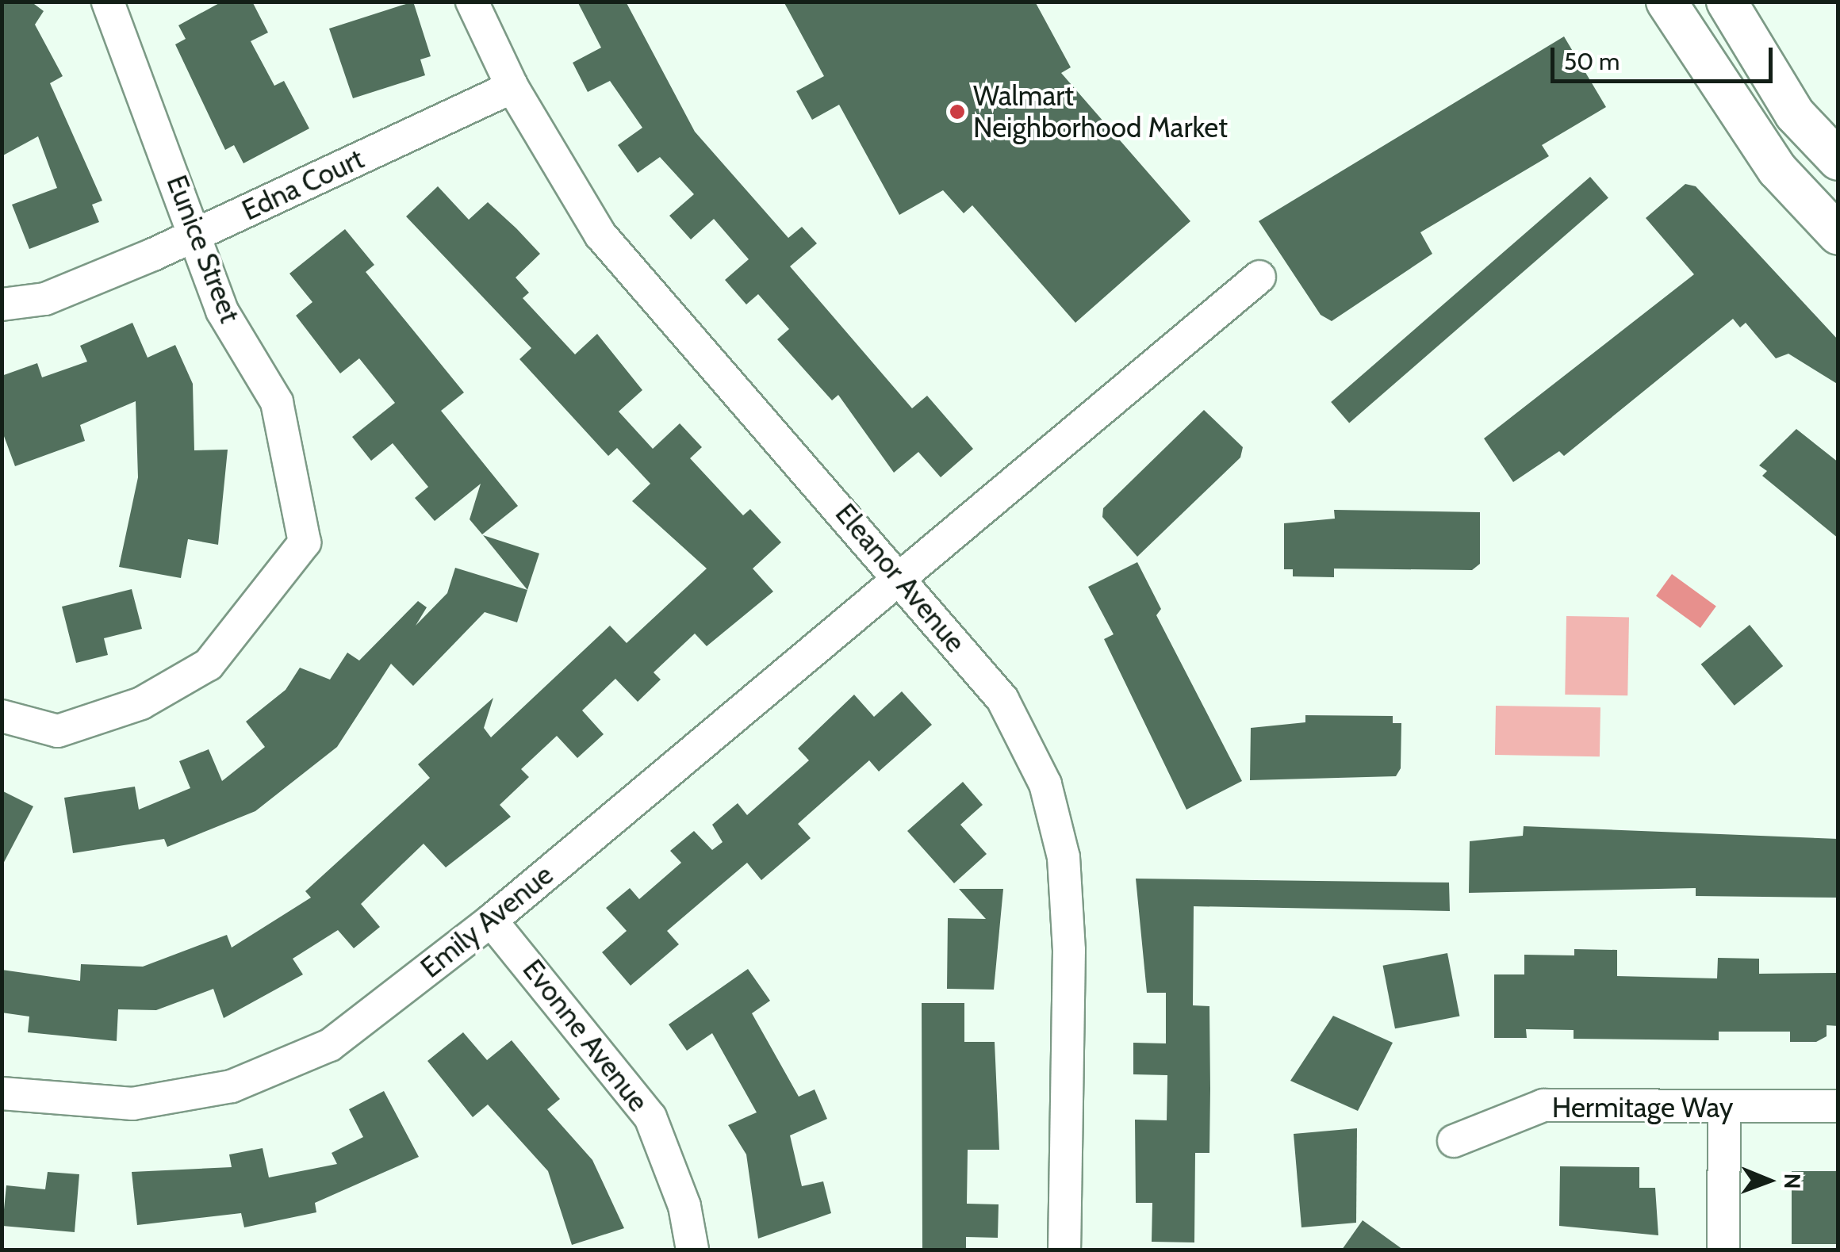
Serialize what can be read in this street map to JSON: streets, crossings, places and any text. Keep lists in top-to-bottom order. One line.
{"streets":{"street":["Edna Court","Eunice Street","Eleanor Avenue","Emily Avenue","Evonne Avenue","Hermitage Way"]},"crossings":[["Edna Court","Eunice Street"],["Edna Court","Eleanor Avenue"],["Eleanor Avenue","Emily Avenue"],["Emily Avenue","Evonne Avenue"]],"places":["Walmart Neighborhood Market"],"scale_bar":"50 m","north":"right"}
